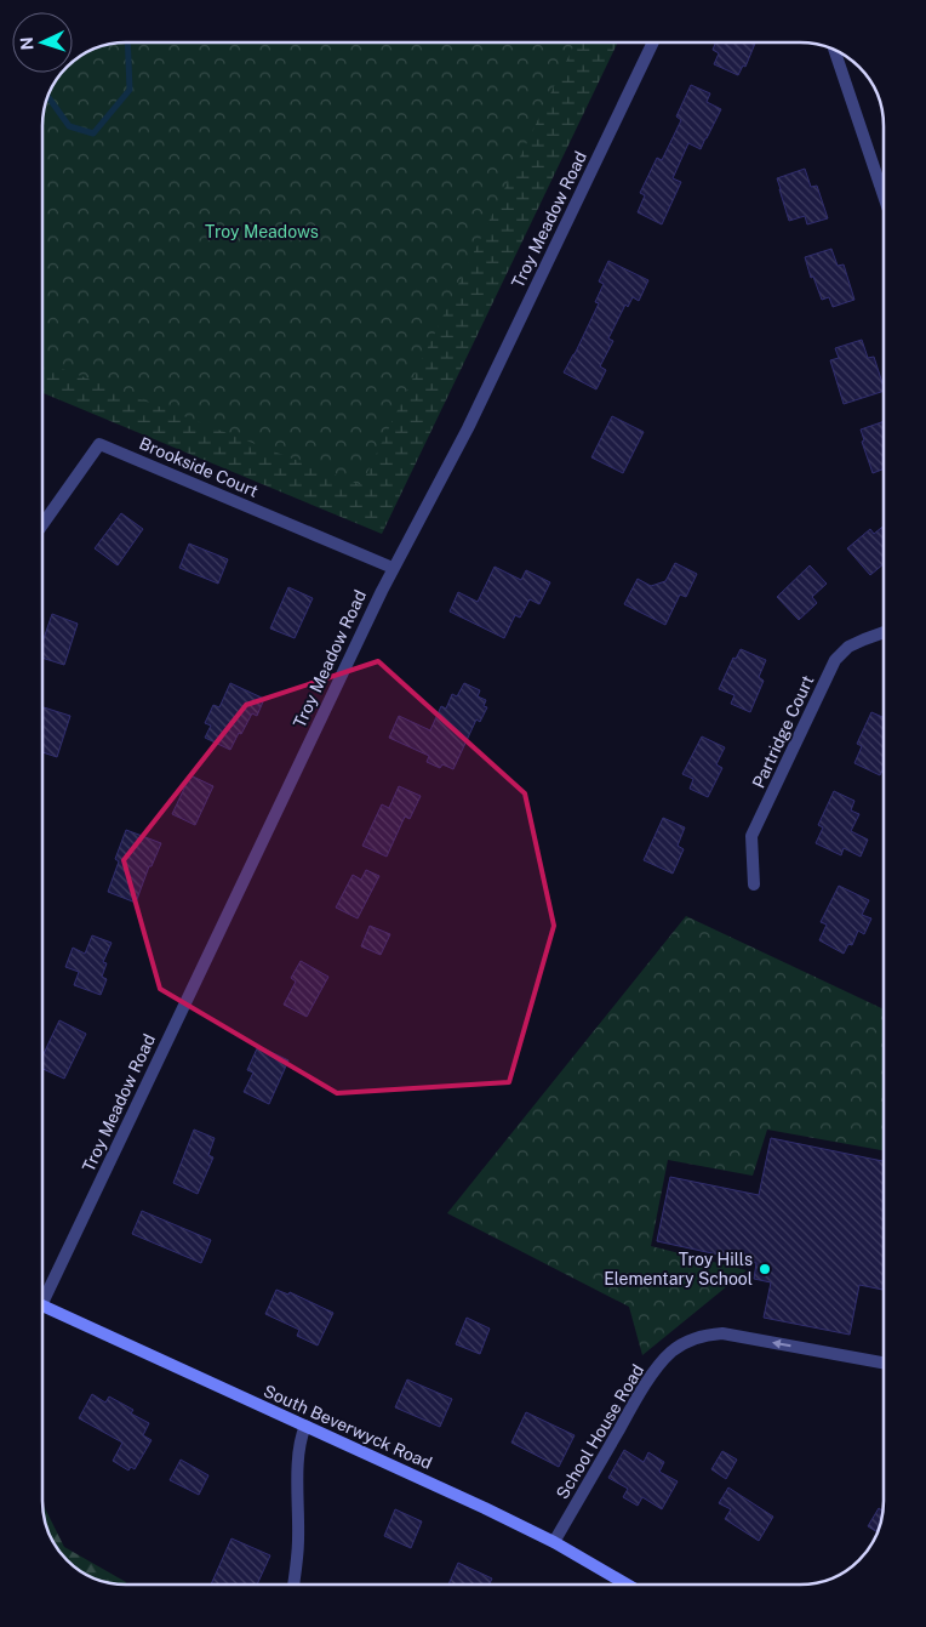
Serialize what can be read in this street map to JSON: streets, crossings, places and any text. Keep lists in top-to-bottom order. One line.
{"streets":{"main road":["South Beverwyck Road"],"street":["Troy Meadow Road","Brookside Court","Partridge Court","School House Road"]},"crossings":[["Troy Meadow Road","Brookside Court"],["South Beverwyck Road","School House Road"]],"one_way":["School House Road"],"parks":["Troy Meadows"],"places":["Troy Hills Elementary School"],"north":"left"}
